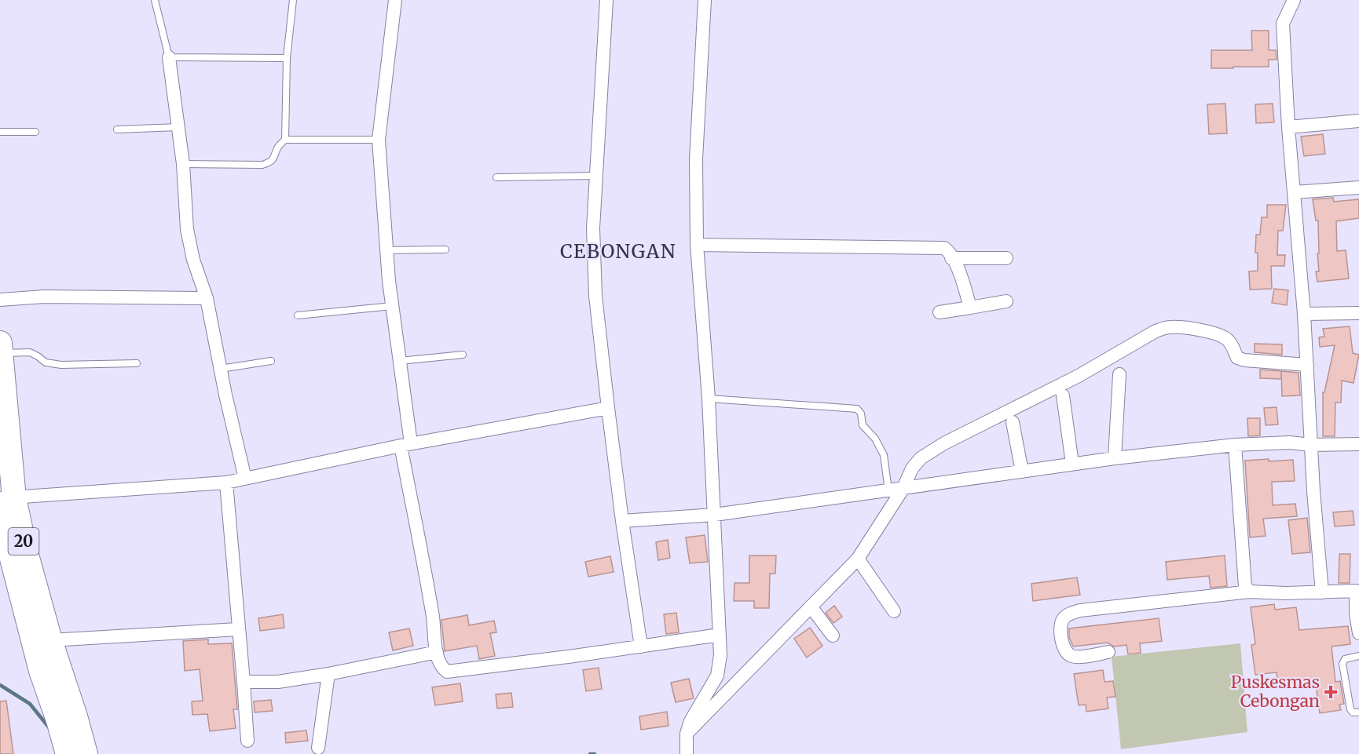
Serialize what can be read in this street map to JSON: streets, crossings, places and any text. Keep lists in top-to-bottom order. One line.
{"streets":{"highway":["20"]},"districts":["CEBONGAN"],"places":{"health":["Puskesmas Cebongan"]}}
